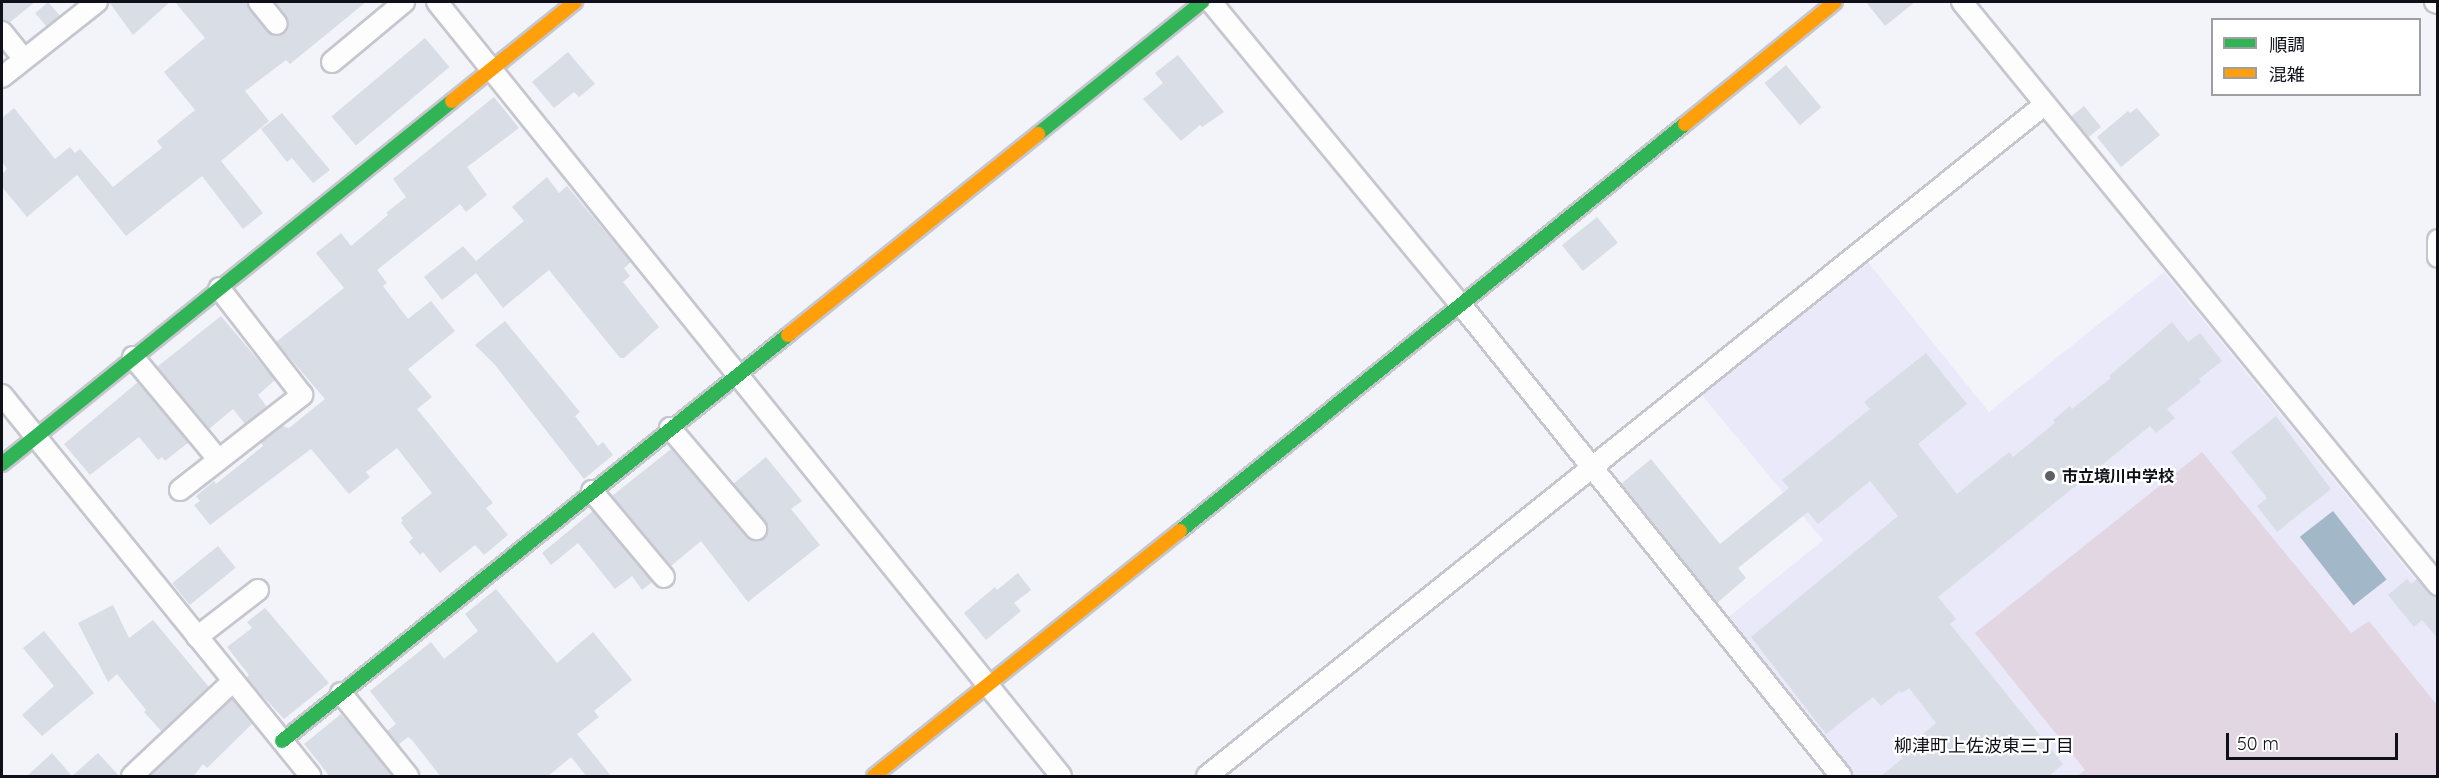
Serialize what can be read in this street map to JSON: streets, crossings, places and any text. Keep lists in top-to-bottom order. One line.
{"districts":["柳津町上佐波東三丁目"],"places":["市立境川中学校"],"legend":["順調","混雑"],"scale_bar":"50 m"}
